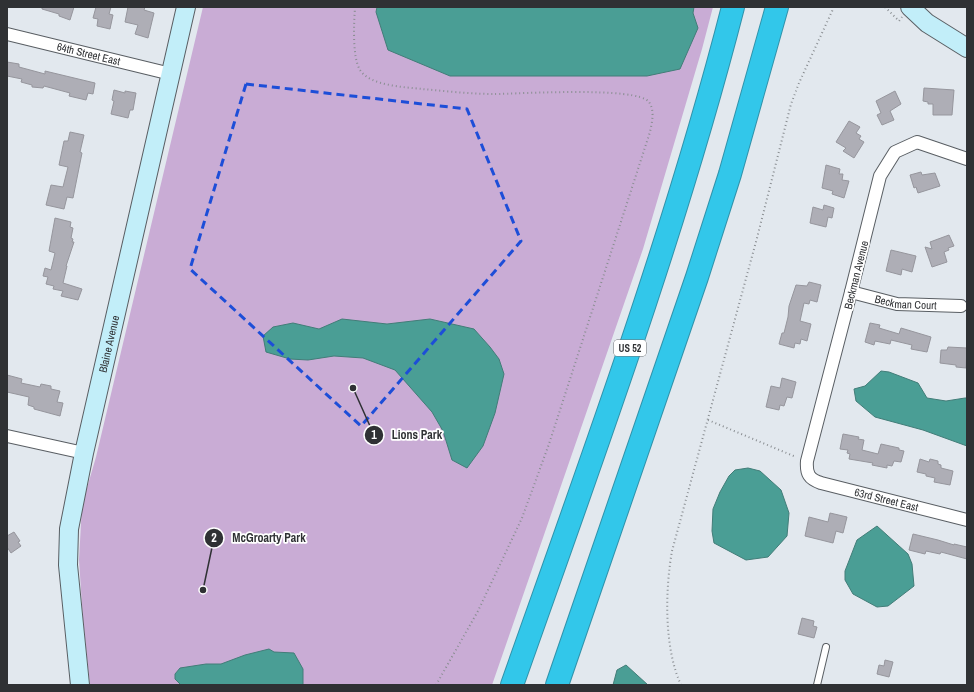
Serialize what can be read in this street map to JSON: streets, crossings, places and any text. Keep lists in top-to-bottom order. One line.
{"streets":{"highway":["US 52"],"street":["64th Street East","Beckman Avenue","Beckman Court","Blaine Avenue","63rd Street East"]},"crossings":[["64th Street East","Blaine Avenue"],["Beckman Avenue","Beckman Court"],["Beckman Avenue","63rd Street East"]],"places":["Lions Park","McGroarty Park"]}
